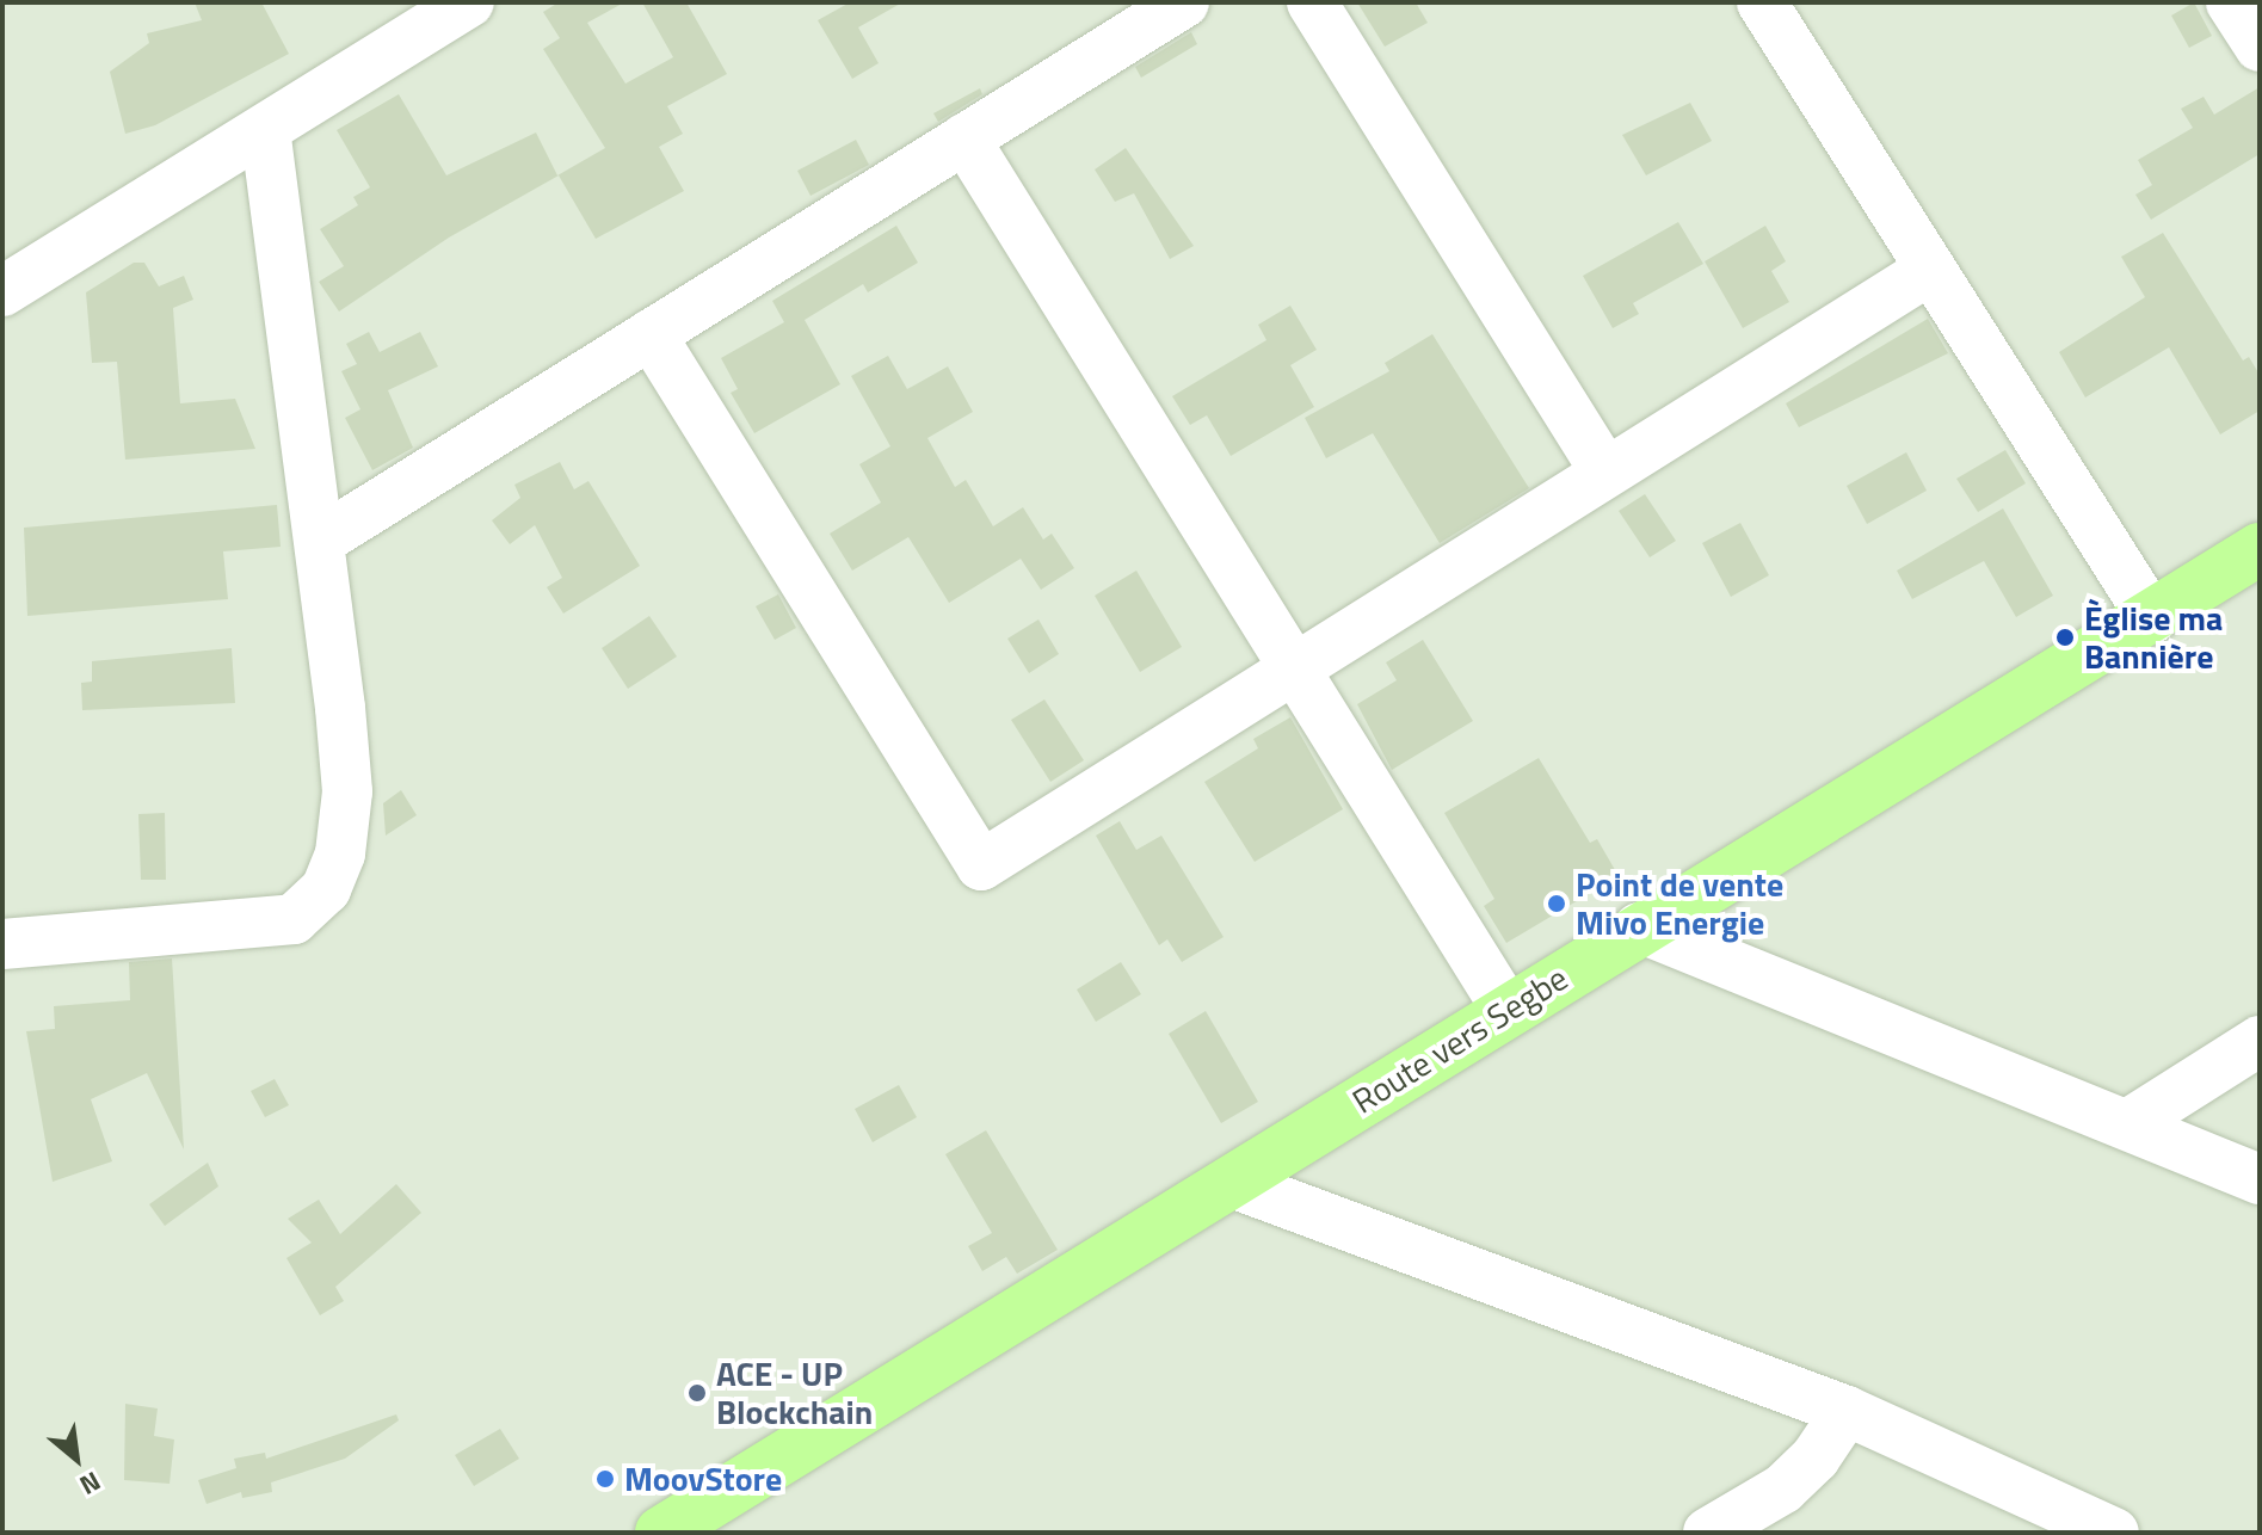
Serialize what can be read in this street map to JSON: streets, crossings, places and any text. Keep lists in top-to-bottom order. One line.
{"streets":{"main road":["Route vers Segbe"]},"places":["Èglise ma Bannière","Point de vente Mivo Energie","ACE - UP Blockchain","MoovStore"],"north":"bottom right"}
